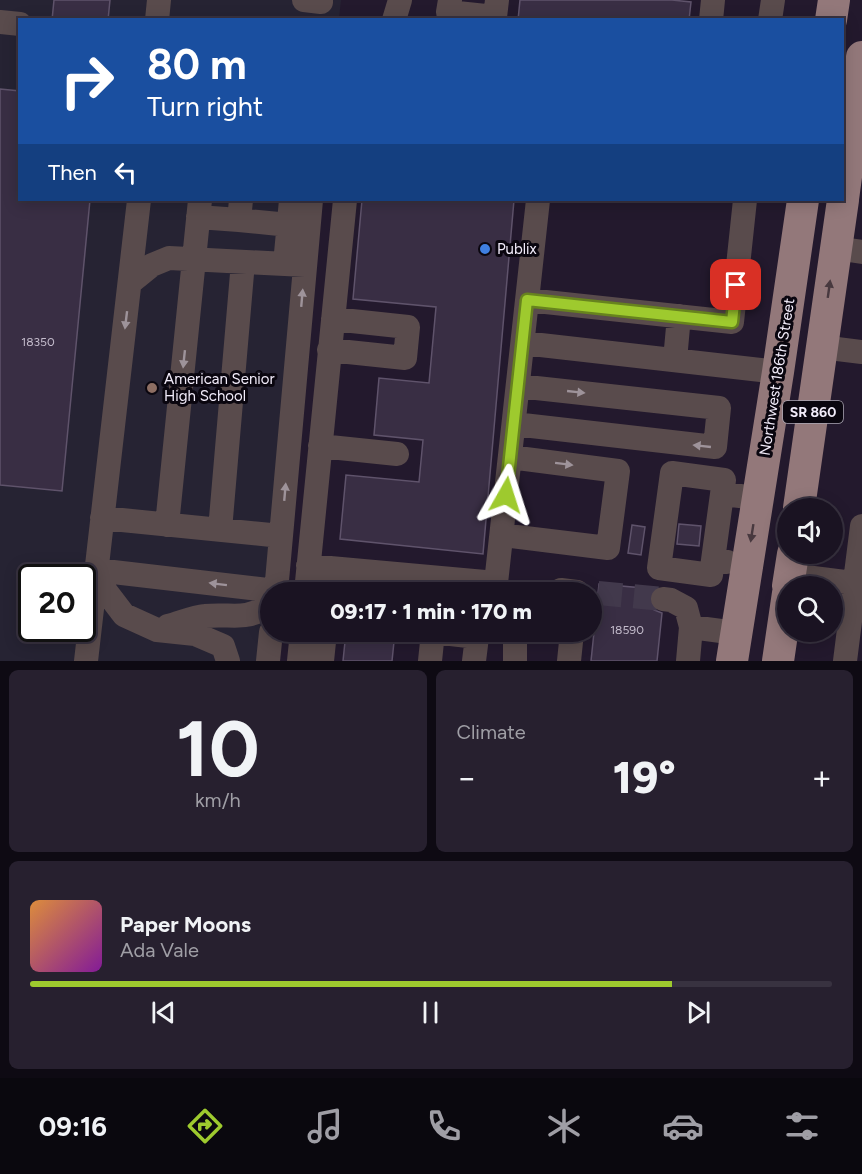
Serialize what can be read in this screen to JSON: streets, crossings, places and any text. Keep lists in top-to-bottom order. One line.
{"streets":{"main road":["Northwest 186th Street","SR 860"]},"places":["Publix","American Senior High School"],"house_numbers":["18350","18590"],"page":{"turn":["80 m","Turn right"],"then":"Then","limit":"20","trip":"09:17 · 1 min · 170 m","tile":[["10","km/h"],"Climate"],"heat":["−","19°","+"],"song":["Paper Moons","Ada Vale"],"tabs":"09:16"}}
